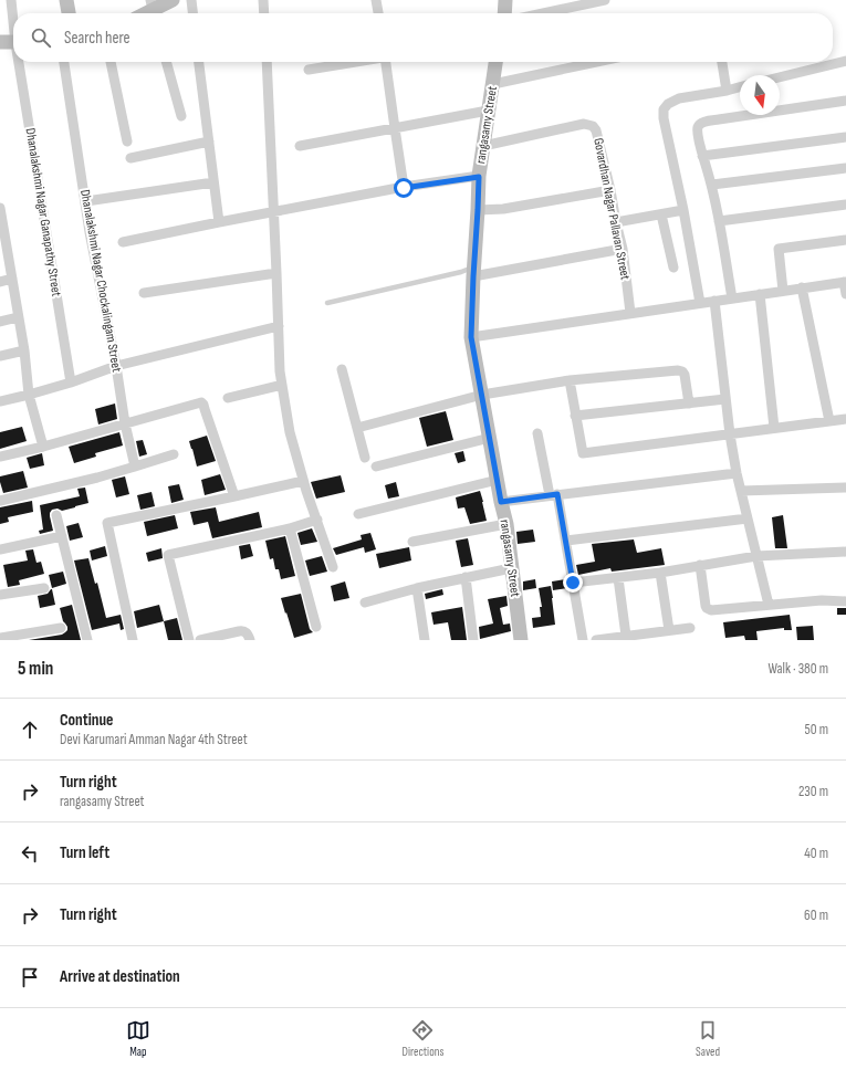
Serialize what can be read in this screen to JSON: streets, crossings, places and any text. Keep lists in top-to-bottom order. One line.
{"streets":{"street":["rangasamy Street","Govardhan Nagar Pallavan Street","Dhanalakshmi Nagar Ganapathy Street","Dhanalakshmi Nagar Chockalingam Street"]},"crossings":[["rangasamy Street","Govardhan Nagar Pallavan Street"]],"north":"bottom","page":{"search":"Search here","heading":["5 min","Walk · 380 m"],"list":[["Continue","Devi Karumari Amman Nagar 4th Street","50 m"],["Turn right","rangasamy Street","230 m"],["Turn left","40 m"],["Turn right","60 m"],"Arrive at destination"],"nav":["Map","Directions","Saved"]}}
